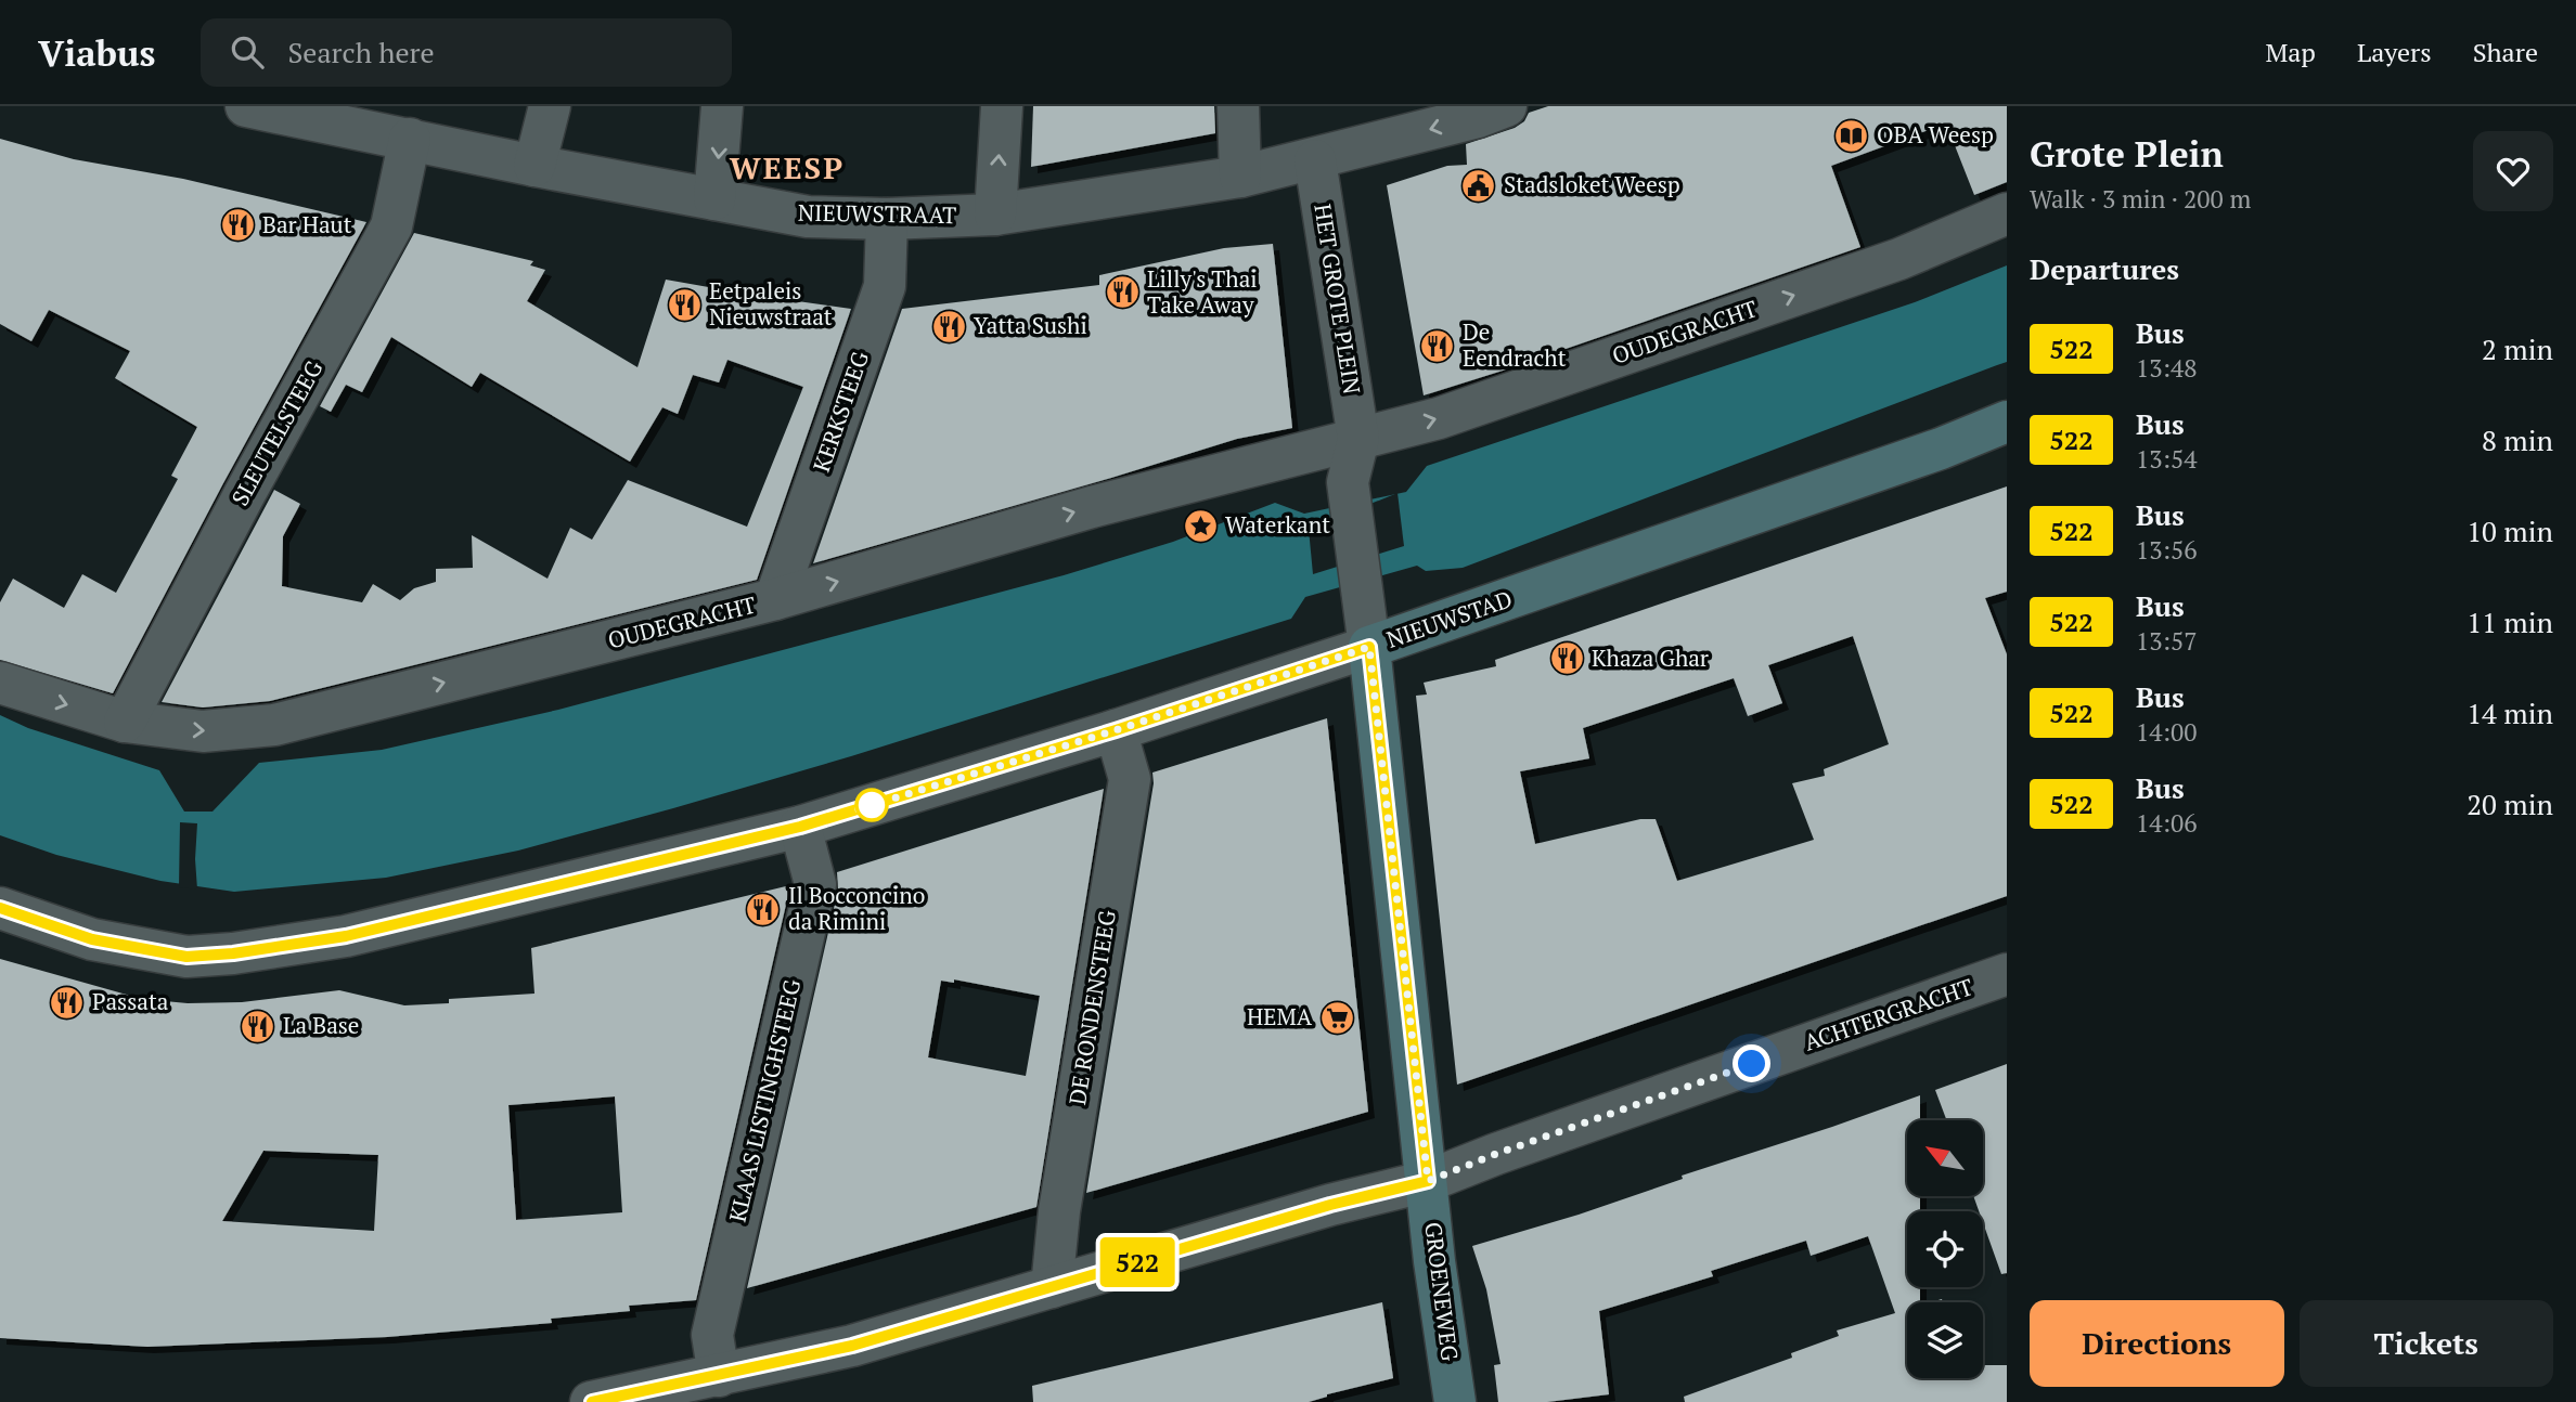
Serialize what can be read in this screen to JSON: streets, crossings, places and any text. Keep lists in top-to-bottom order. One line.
{"streets":{"street":["NIEUWSTRAAT","HET GROTE PLEIN","OUDEGRACHT","KERKSTEEG","SLEUTELSTEEG","NIEUWSTAD","DE RONDENSTEEG","ACHTERGRACHT","KLAAS LISTINGHSTEEG","GROENEWEG"]},"crossings":[["NIEUWSTRAAT","HET GROTE PLEIN"],["NIEUWSTRAAT","KERKSTEEG"],["NIEUWSTRAAT","SLEUTELSTEEG"],["HET GROTE PLEIN","OUDEGRACHT"],["OUDEGRACHT","KERKSTEEG"],["OUDEGRACHT","SLEUTELSTEEG"],["NIEUWSTAD","DE RONDENSTEEG"],["NIEUWSTAD","KLAAS LISTINGHSTEEG"],["NIEUWSTAD","GROENEWEG"],["DE RONDENSTEEG","ACHTERGRACHT"],["ACHTERGRACHT","KLAAS LISTINGHSTEEG"],["ACHTERGRACHT","GROENEWEG"]],"one_way":["OUDEGRACHT"],"districts":["WEESP"],"places":{"library":["OBA Weesp"],"public building":["Stadsloket Weesp"],"restaurant":["Bar Haut","Lilly's Thai Take Away","Eetpaleis Nieuwstraat","Yatta Sushi","De Eendracht","Khaza Ghar","Il Bocconcino da Rimini","Passata","La Base"],"place":["Waterkant"],"supermarket":["HEMA"]},"lines":["bus line 522"],"north":"top left","page":{"header":"Viabus","search":"Search here","nav":["Map","Layers","Share"],"on_map":"522","heading":[["Grote Plein","Walk · 3 min · 200 m"],"Departures"],"list":[{"mark":"522","name":"Bus","note":"13:48","value":"2 min"},{"mark":"522","name":"Bus","note":"13:54","value":"8 min"},{"mark":"522","name":"Bus","note":"13:56","value":"10 min"},{"mark":"522","name":"Bus","note":"13:57","value":"11 min"},{"mark":"522","name":"Bus","note":"14:00","value":"14 min"},{"mark":"522","name":"Bus","note":"14:06","value":"20 min"}],"buttons":["Directions","Tickets"]}}
